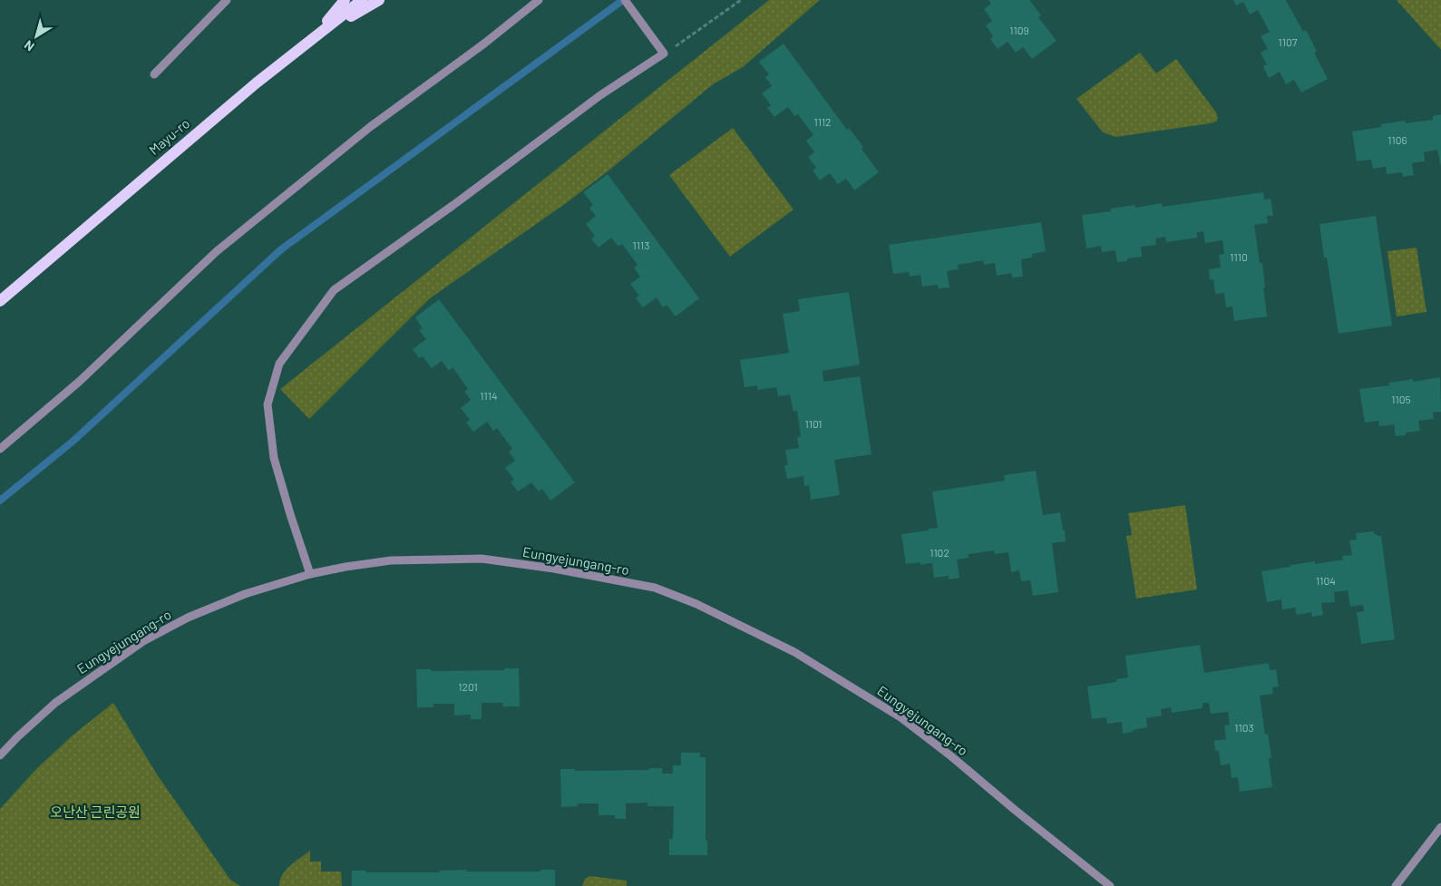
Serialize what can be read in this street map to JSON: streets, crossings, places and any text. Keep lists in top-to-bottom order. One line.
{"streets":{"main road":["Mayu-ro"],"street":["Eungyejungang-ro"]},"parks":["오난산 근린공원"],"house_numbers":["1109","1107","1112","1106","1113","1110","1114","1105","1101","1102","1104","1201","1103"],"north":"bottom left"}
